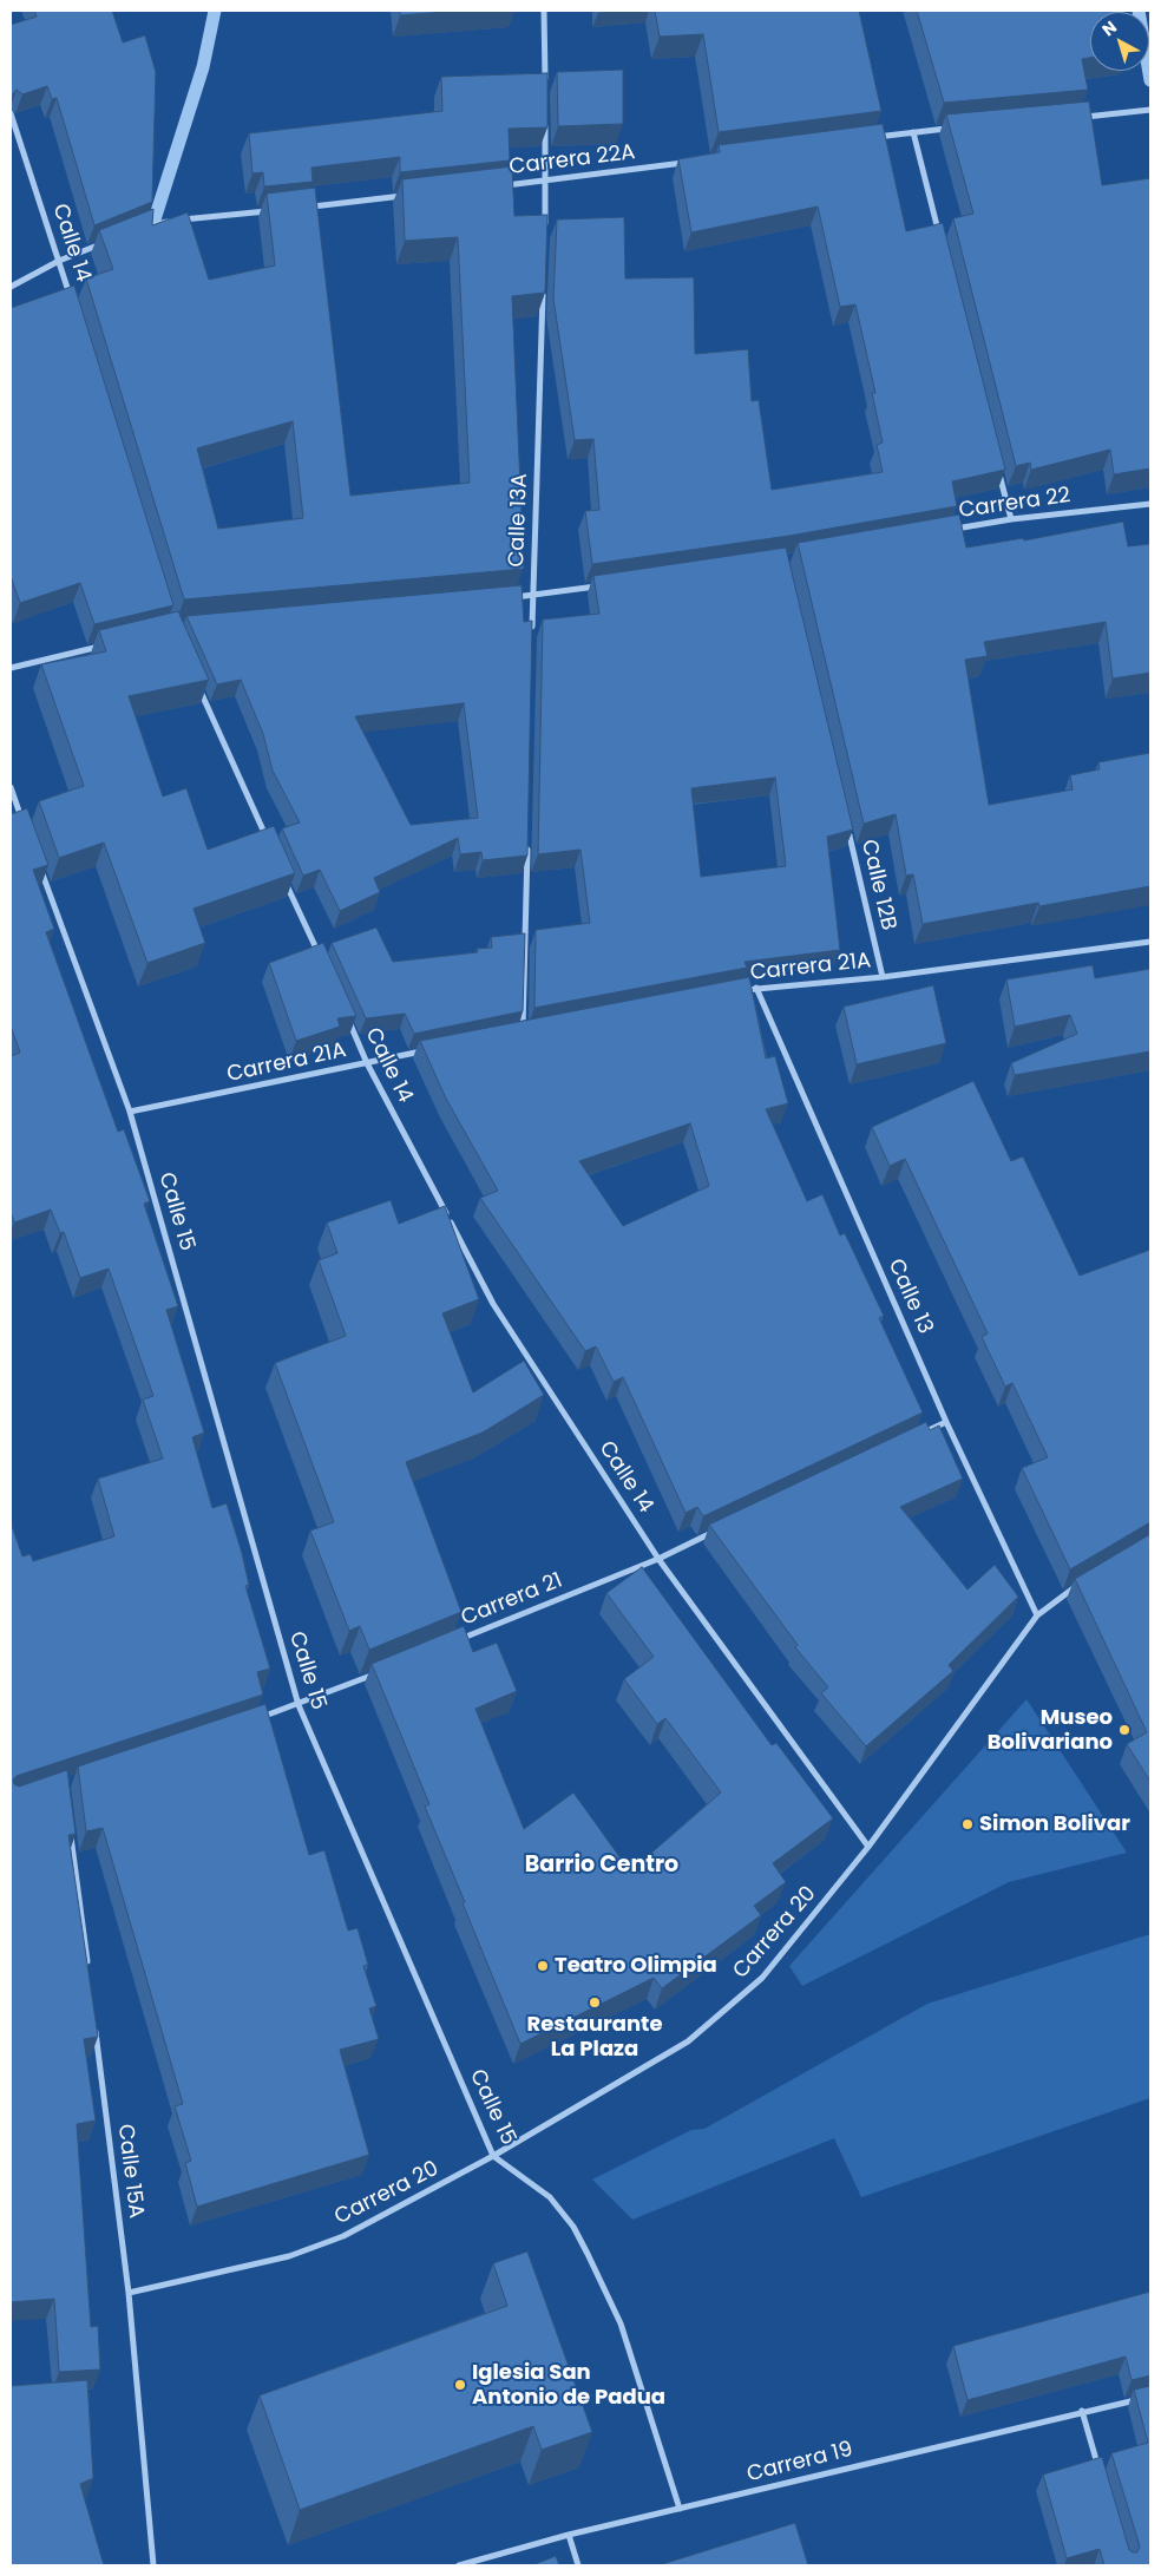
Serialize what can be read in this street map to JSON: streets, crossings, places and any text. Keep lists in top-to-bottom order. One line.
{"streets":{"street":["Carrera 22A","Calle 14","Carrera 22","Calle 13A","Calle 12B","Carrera 21A","Calle 15","Calle 13","Carrera 21","Carrera 20","Calle 15A","Carrera 19"]},"crossings":[["Calle 14","Carrera 21A"],["Calle 14","Carrera 21"],["Calle 14","Carrera 20"],["Calle 12B","Carrera 21A"],["Carrera 21A","Calle 15"],["Carrera 21A","Calle 13"],["Calle 15","Carrera 20"],["Calle 15","Carrera 19"],["Calle 13","Carrera 20"],["Carrera 20","Calle 15A"]],"districts":["Barrio Centro"],"places":["Museo Bolivariano","Simon Bolivar","Teatro Olimpia","Restaurante La Plaza","Iglesia San Antonio de Padua"],"north":"top left"}
